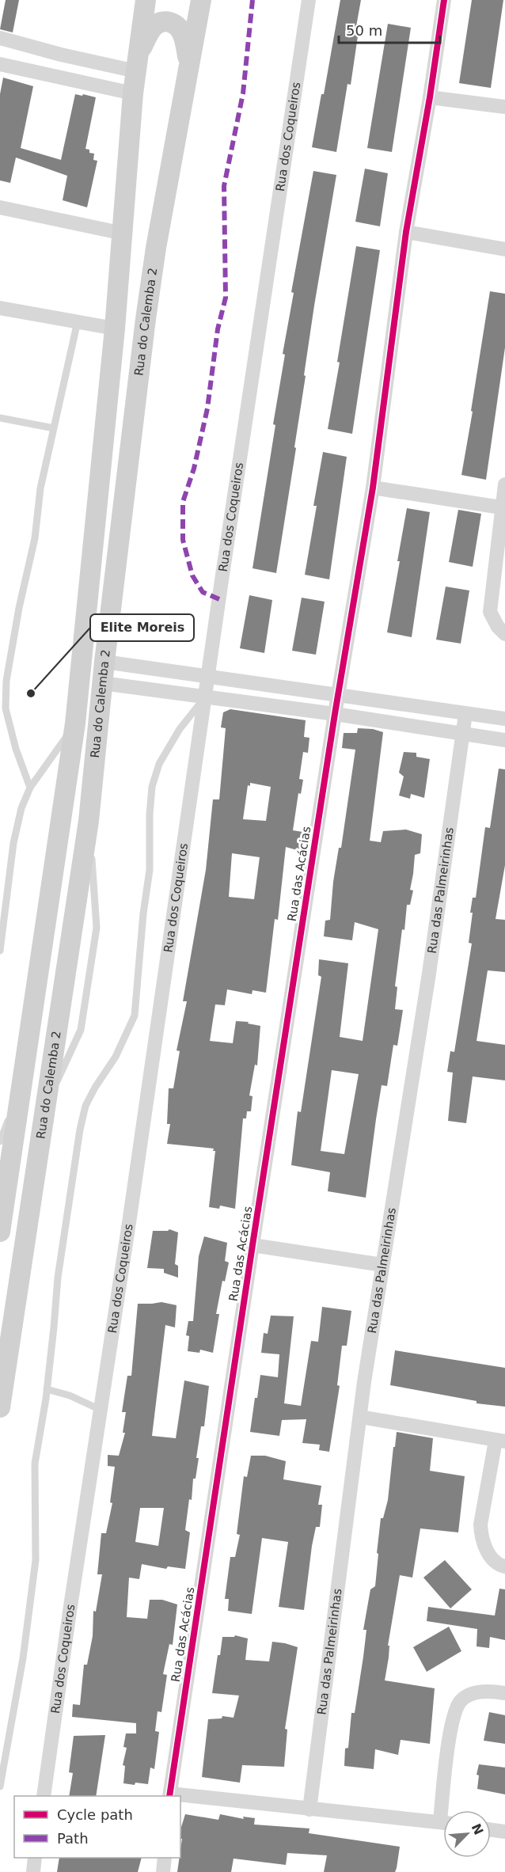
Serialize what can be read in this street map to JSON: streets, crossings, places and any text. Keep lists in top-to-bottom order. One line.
{"streets":{"main road":["Rua do Calemba 2"],"street":["Rua dos Coqueiros","Rua das Acácias","Rua das Palmeirinhas"]},"places":["Elite Moreis"],"legend":["Cycle path","Path"],"scale_bar":"50 m","north":"top right"}
